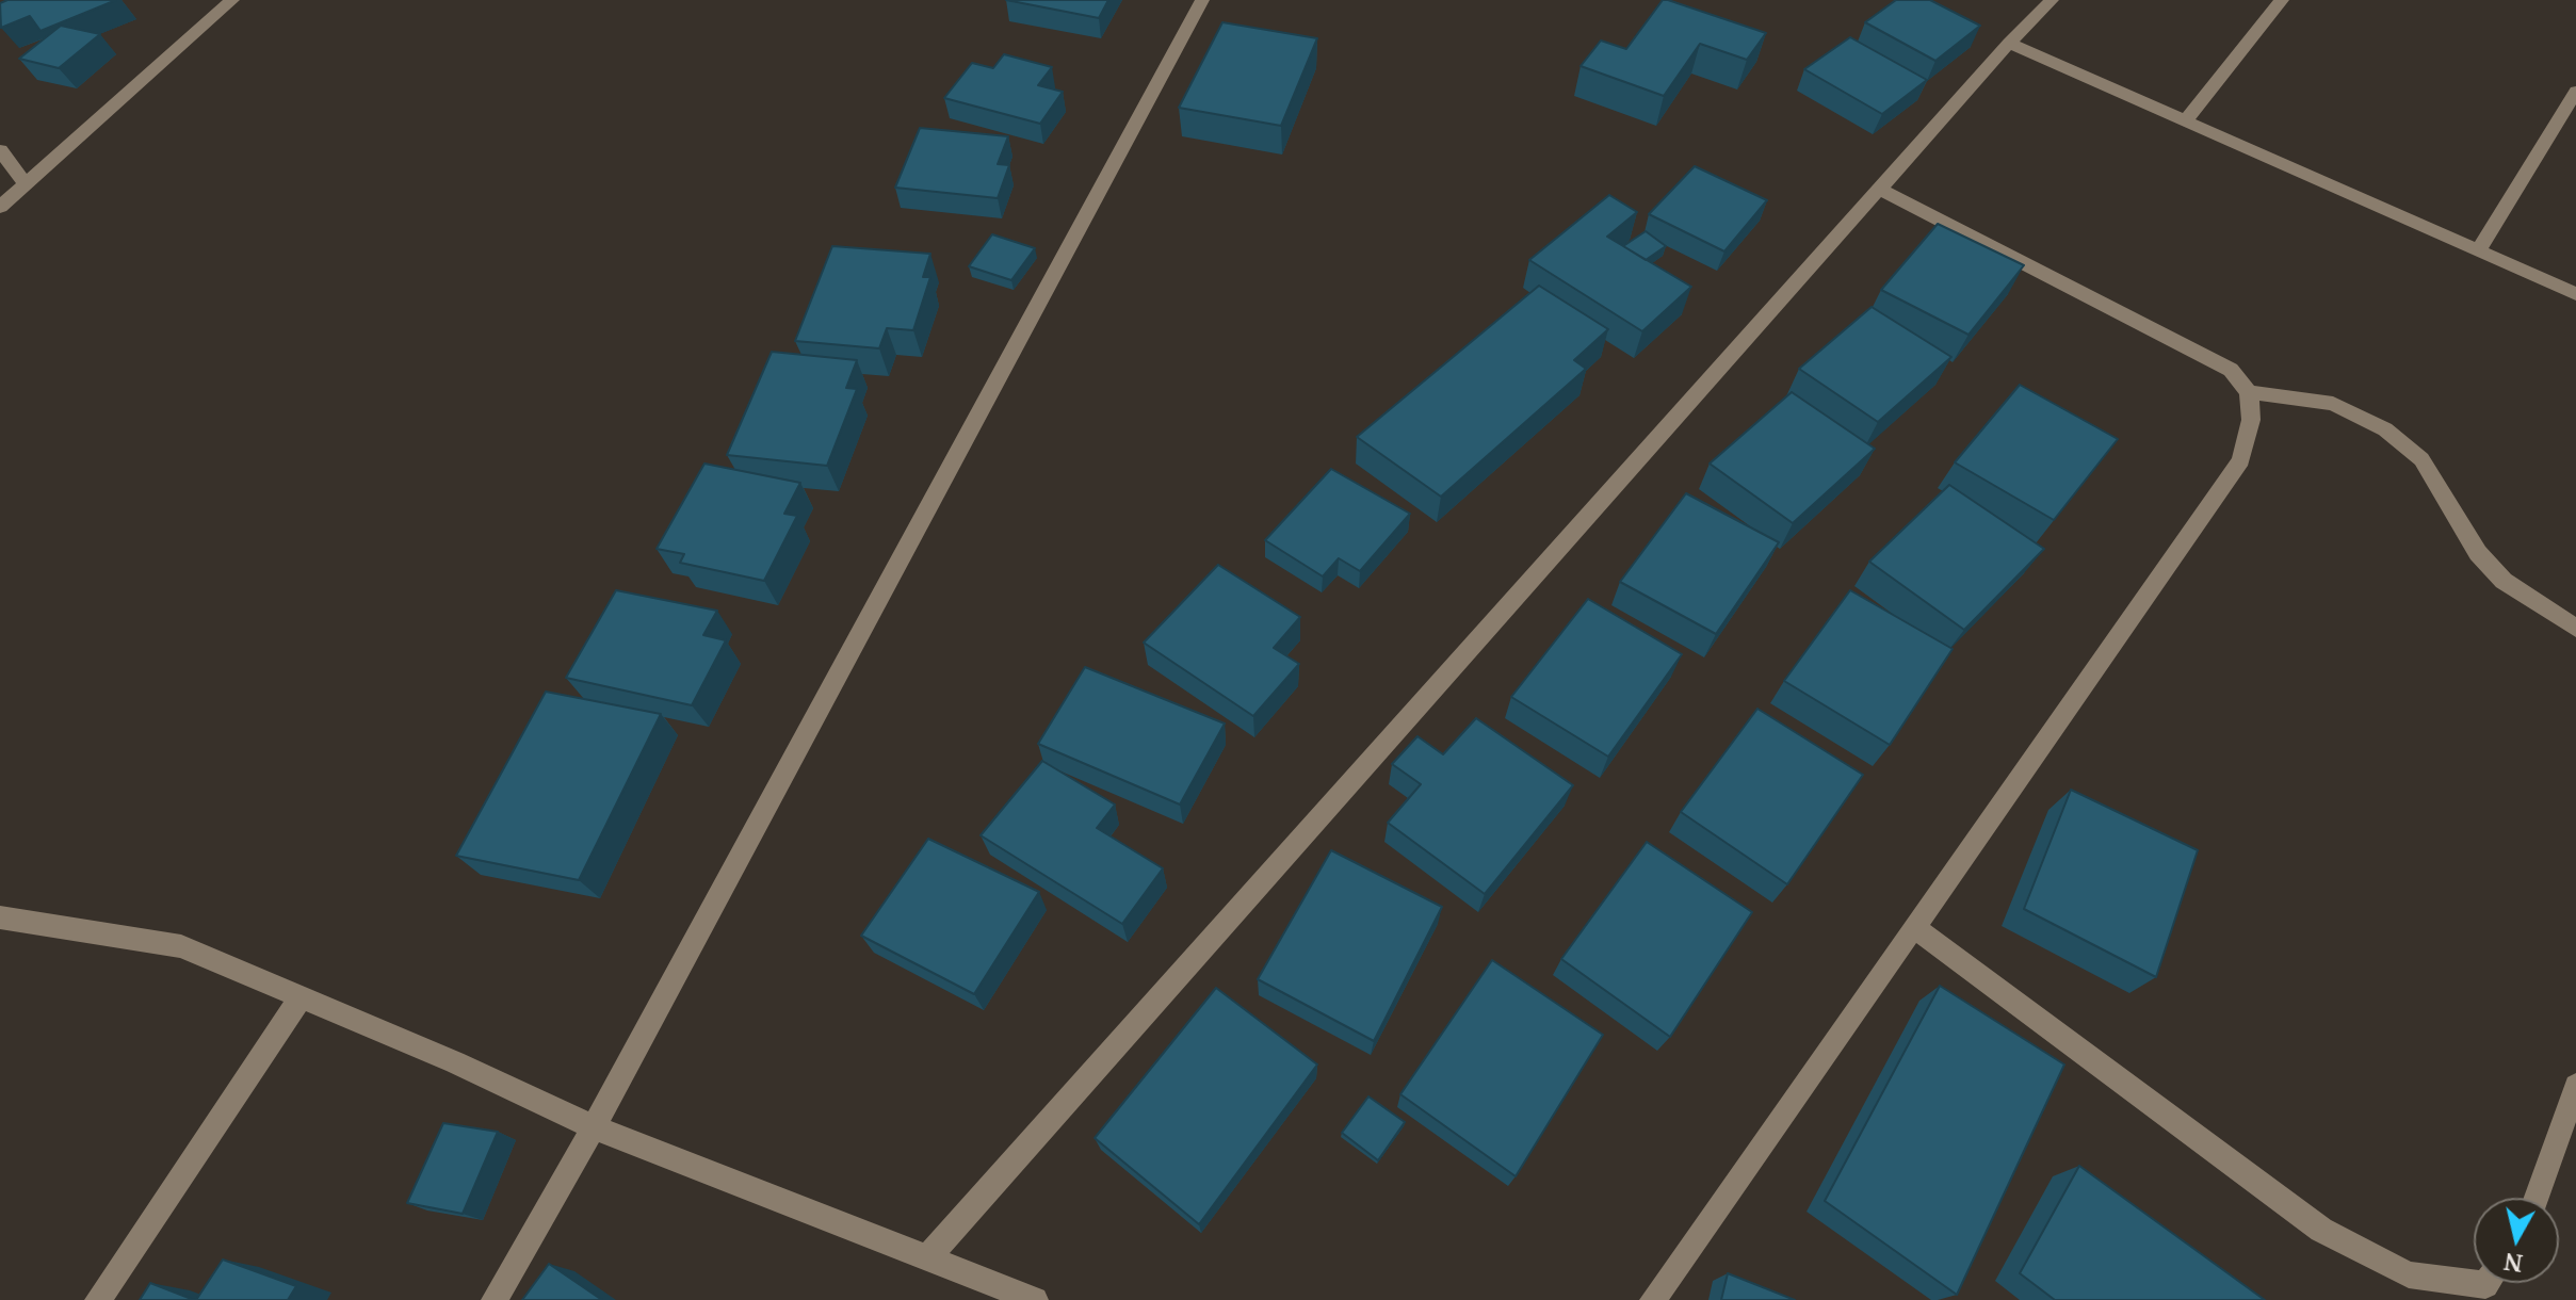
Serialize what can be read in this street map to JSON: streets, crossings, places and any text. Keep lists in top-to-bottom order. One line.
{"north":"bottom"}
